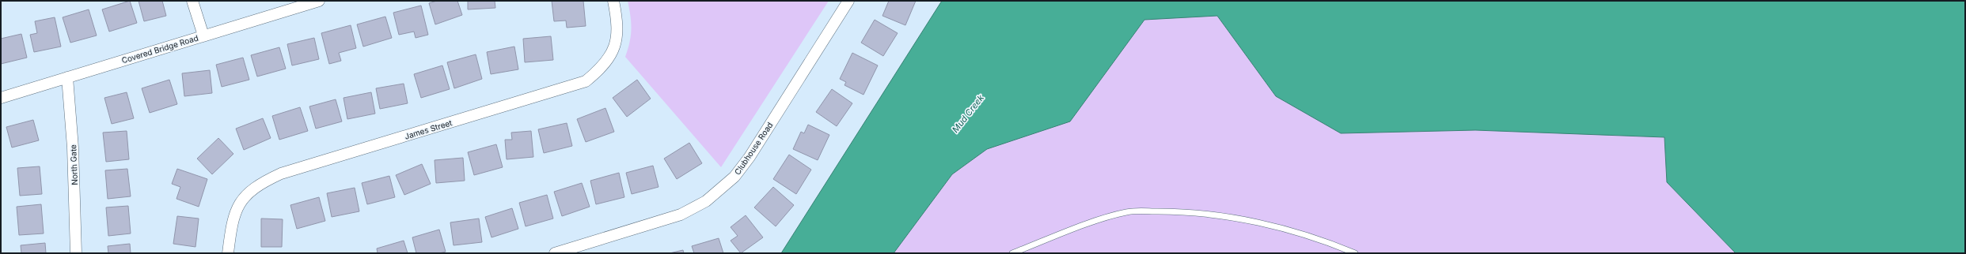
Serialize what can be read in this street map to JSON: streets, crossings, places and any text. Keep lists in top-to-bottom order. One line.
{"streets":{"street":["Covered Bridge Road","James Street","Clubhouse Road","North Gate"]},"crossings":[["Covered Bridge Road","North Gate"]],"water":["Mud Creek"]}
